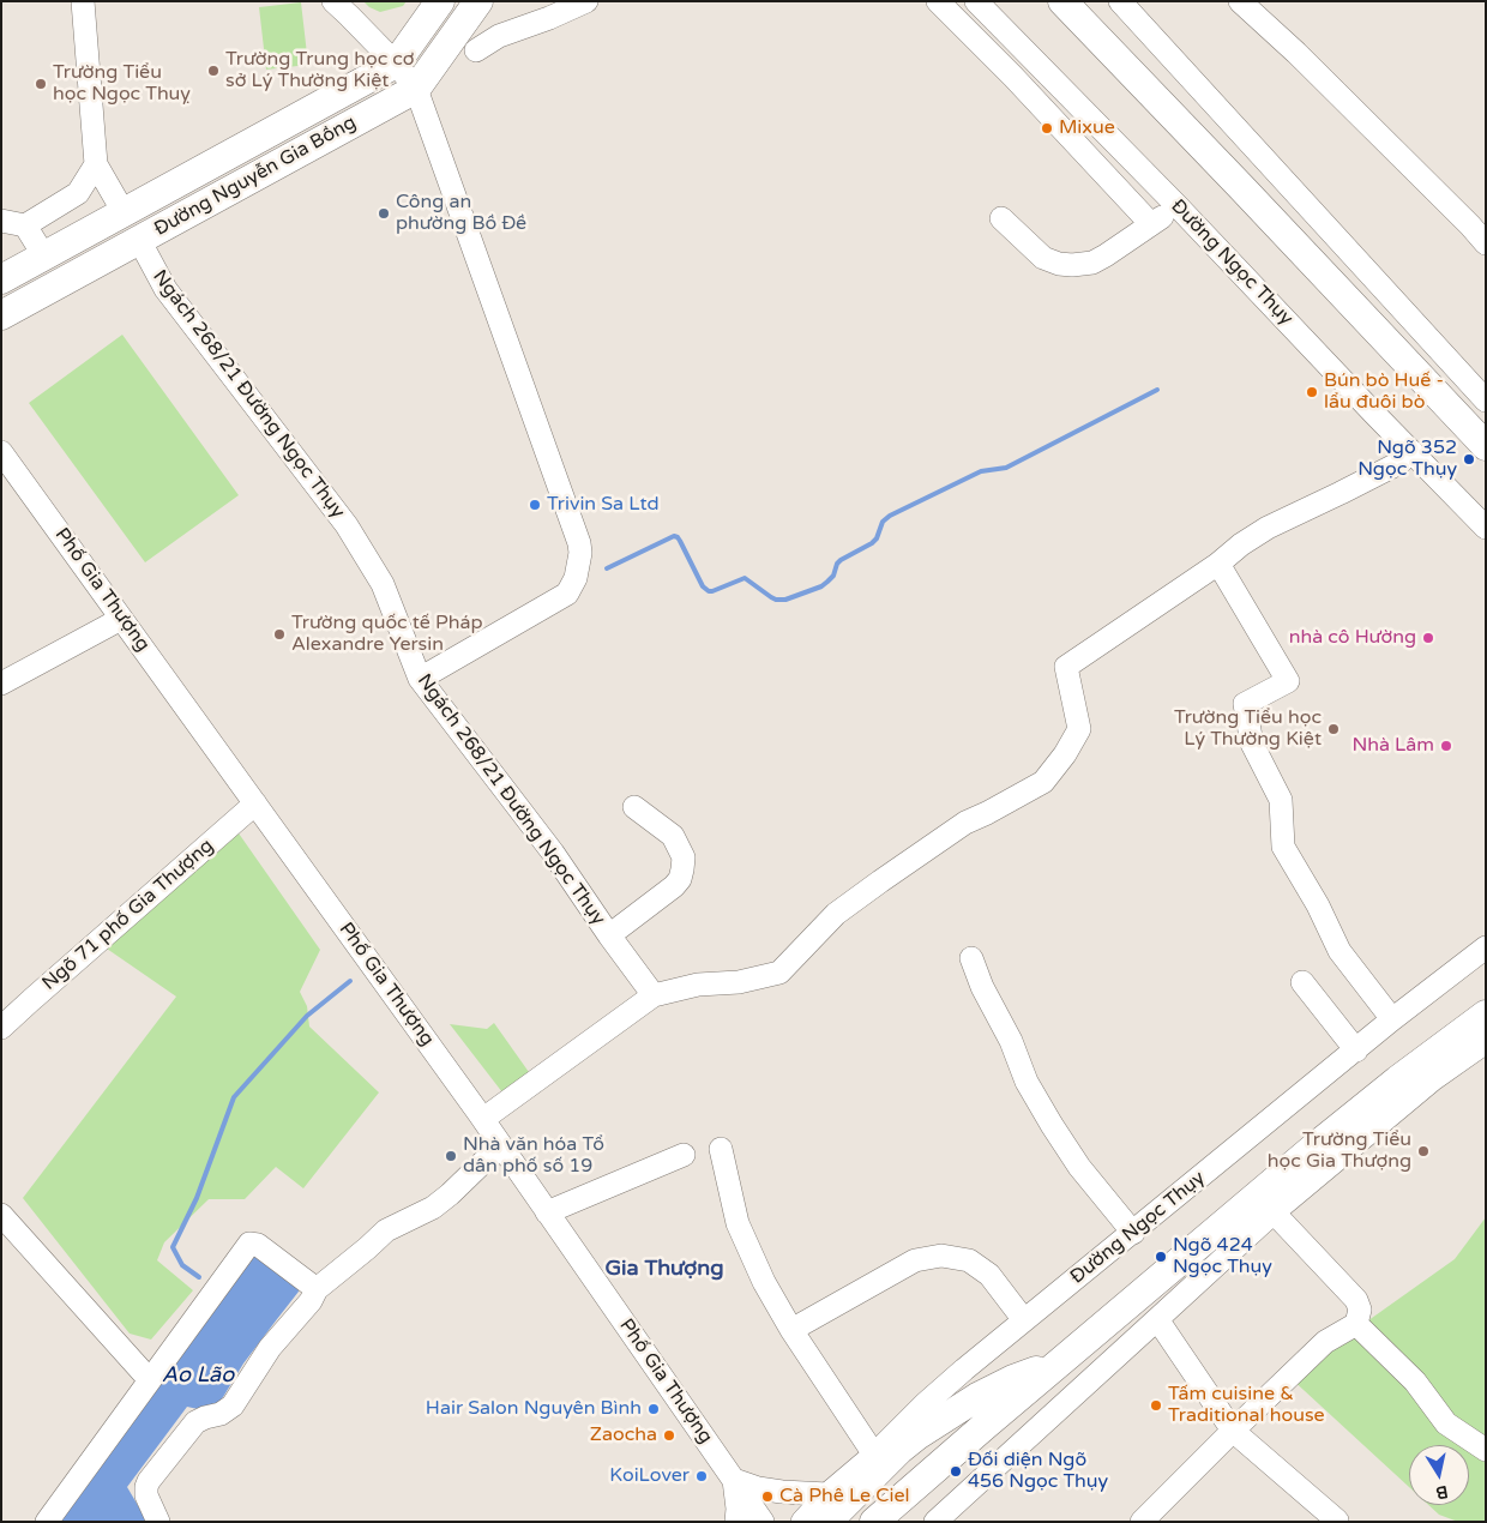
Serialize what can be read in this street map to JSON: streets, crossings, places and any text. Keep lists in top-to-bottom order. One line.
{"streets":{"main road":["Đường Nguyễn Gia Bồng"],"street":["Đường Ngọc Thụy","Ngách 268/21 Đường Ngọc Thụy","Phố Gia Thượng","Ngõ 71 phố Gia Thượng"]},"crossings":[["Đường Nguyễn Gia Bồng","Ngách 268/21 Đường Ngọc Thụy"],["Phố Gia Thượng","Ngõ 71 phố Gia Thượng"]],"districts":["Gia Thượng"],"water":["Ao Lão"],"places":["Trường Trung học cơ sở Lý Thường Kiệt","Trường Tiểu học Ngọc Thuỵ","Mixue","Công an phường Bồ Đề","Bún bò Huế - lẩu đuôi bò","Ngõ 352 Ngọc Thụy","Trivin Sa Ltd","Trường quốc tế Pháp Alexandre Yersin","nhà cô Hường","Trường Tiểu học Lý Thường Kiệt","Nhà Lâm","Trường Tiểu học Gia Thượng","Nhà văn hóa Tổ dân phố số 19","Ngõ 424 Ngọc Thụy","Tấm cuisine & Traditional house","Hair Salon Nguyên Bình","Zaocha","Đối diện Ngõ 456 Ngọc Thụy","KoiLover","Cà Phê Le Ciel"],"north":"bottom"}
